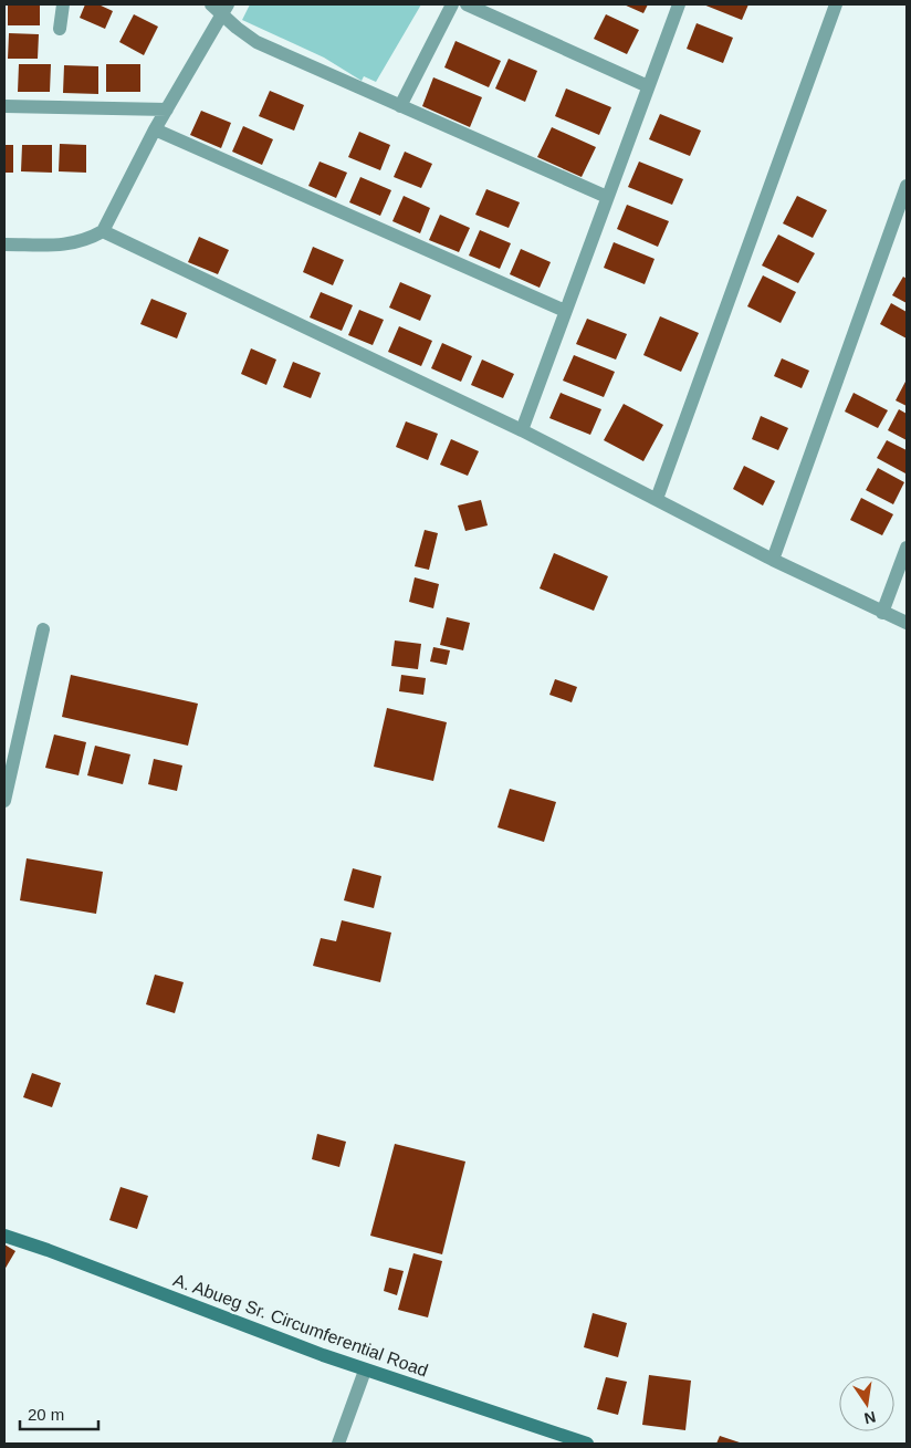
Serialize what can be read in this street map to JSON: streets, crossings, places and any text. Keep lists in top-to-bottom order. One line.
{"streets":{"street":["A. Abueg Sr. Circumferential Road"]},"scale_bar":"20 m","north":"bottom"}
